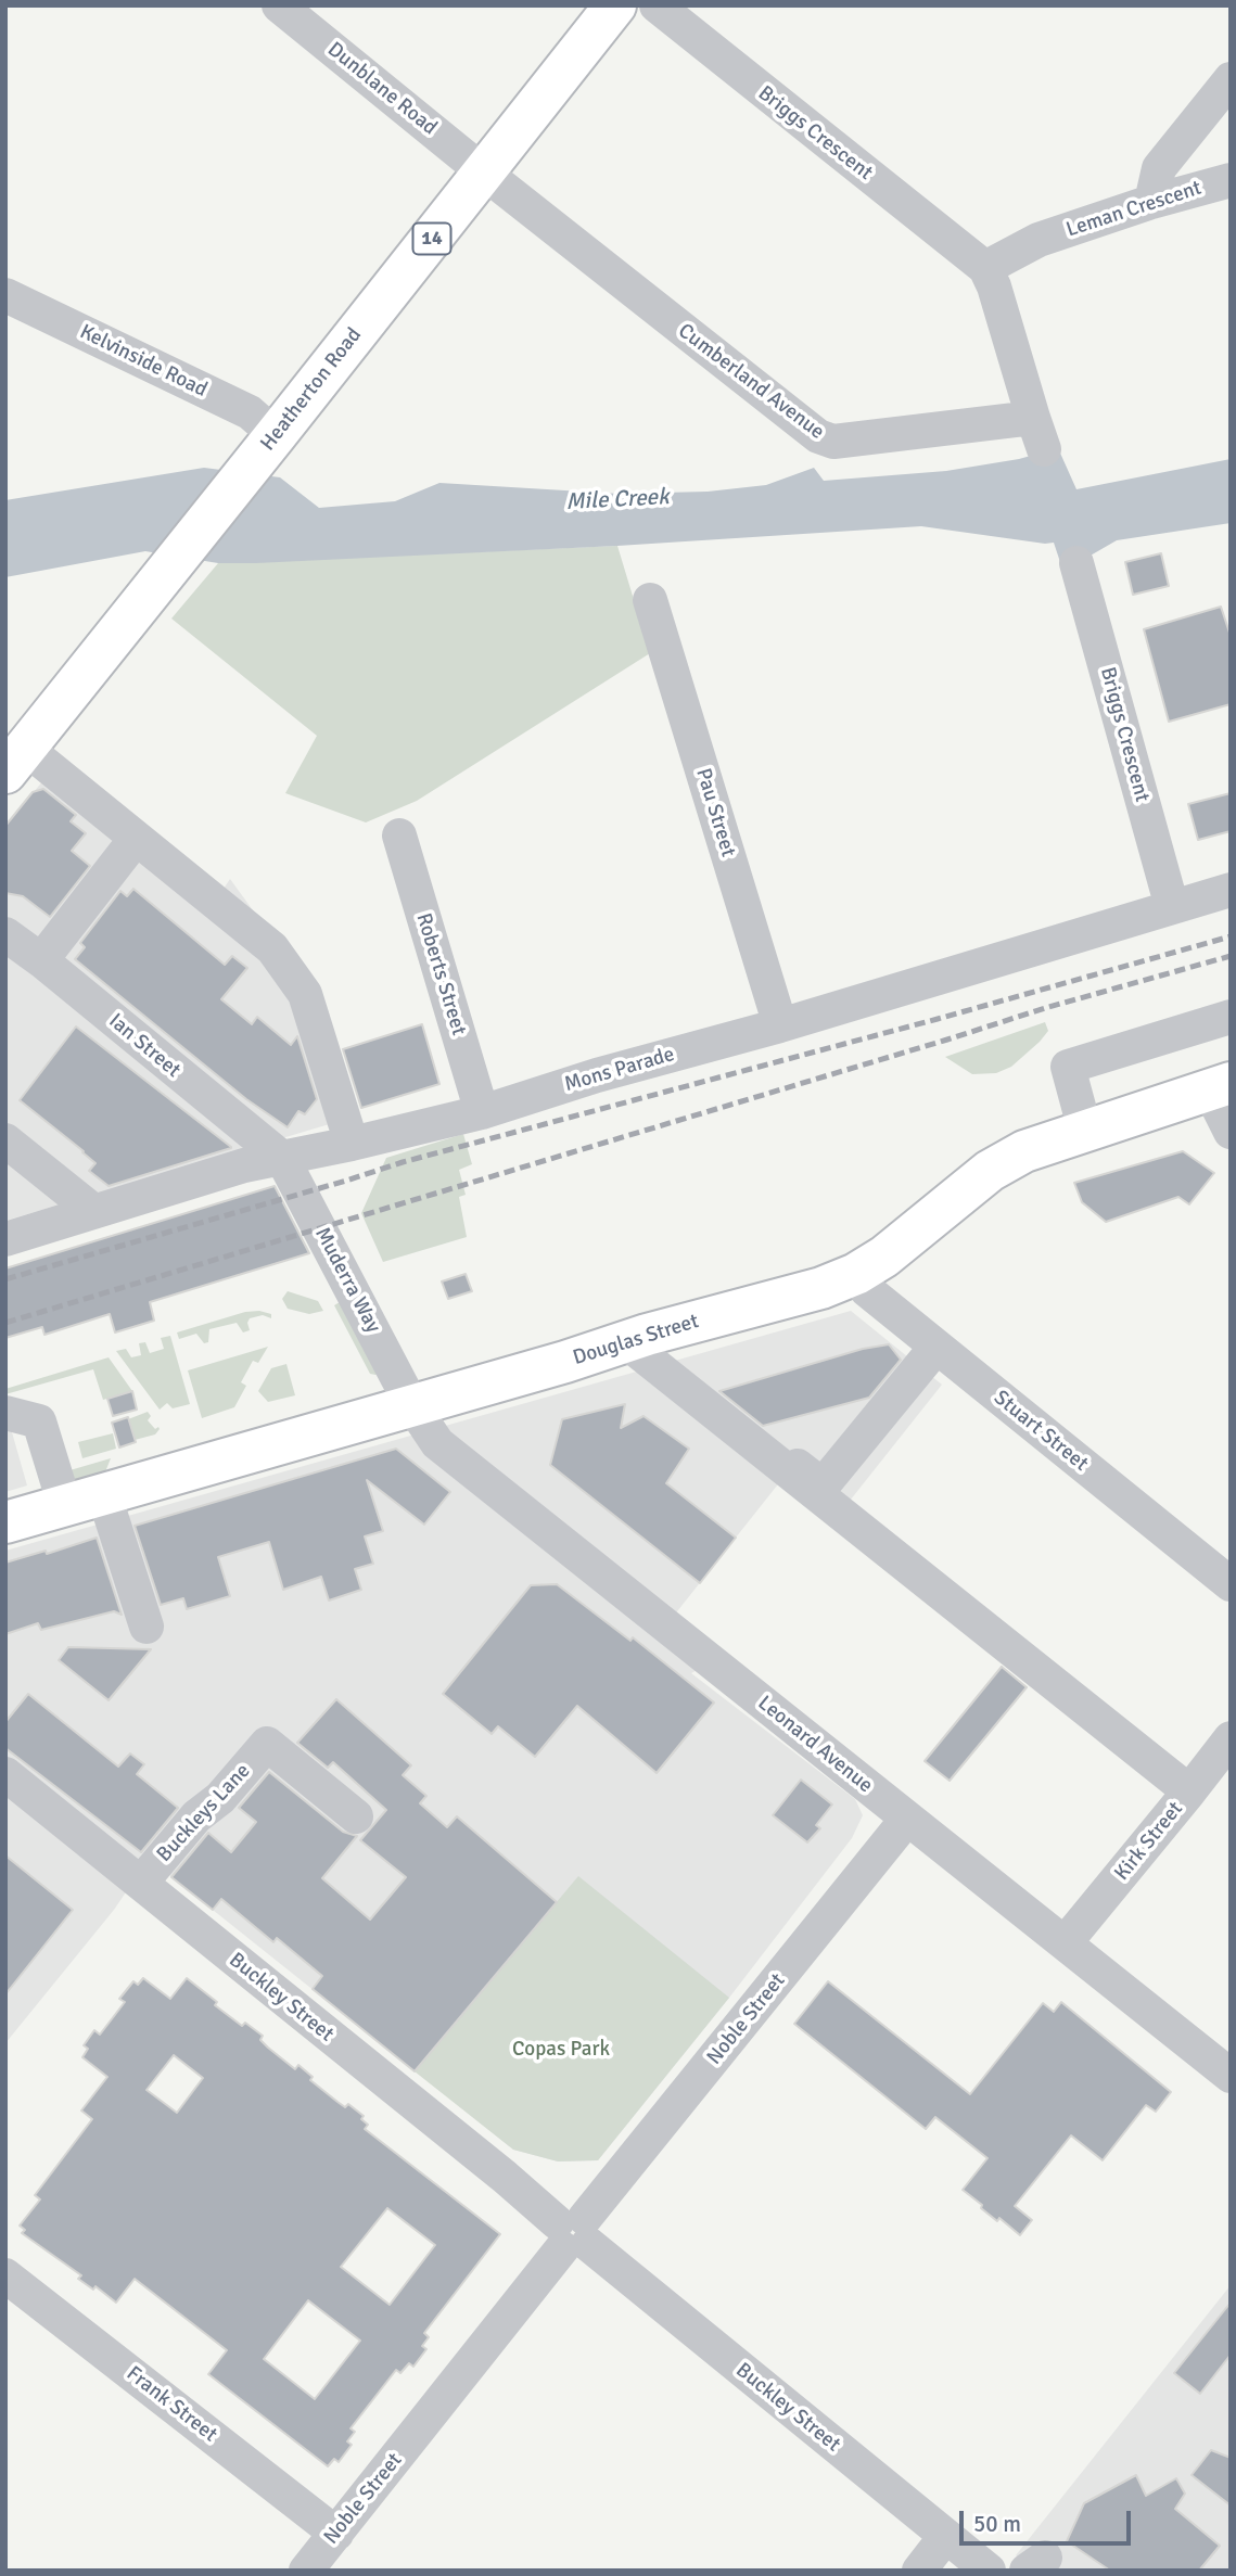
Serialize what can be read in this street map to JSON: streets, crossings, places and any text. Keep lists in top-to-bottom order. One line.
{"streets":{"main road":["14","Heatherton Road","Douglas Street"],"street":["Dunblane Road","Briggs Crescent","Leman Crescent","Kelvinside Road","Cumberland Avenue","Pau Street","Roberts Street","Ian Street","Mons Parade","Muderra Way","Stuart Street","Leonard Avenue","Buckleys Lane","Kirk Street","Buckley Street","Noble Street","Frank Street"]},"crossings":[["Dunblane Road","Cumberland Avenue"],["Dunblane Road","Heatherton Road"],["Briggs Crescent","Leman Crescent"],["Briggs Crescent","Cumberland Avenue"],["Briggs Crescent","Mons Parade"],["Leman Crescent","Cumberland Avenue"],["Kelvinside Road","Heatherton Road"],["Cumberland Avenue","Heatherton Road"],["Pau Street","Mons Parade"],["Roberts Street","Mons Parade"],["Ian Street","Mons Parade"],["Ian Street","Muderra Way"],["Mons Parade","Muderra Way"],["Muderra Way","Douglas Street"],["Muderra Way","Leonard Avenue"],["Douglas Street","Stuart Street"],["Douglas Street","Leonard Avenue"],["Leonard Avenue","Kirk Street"],["Leonard Avenue","Noble Street"],["Buckleys Lane","Buckley Street"],["Buckley Street","Noble Street"],["Noble Street","Frank Street"]],"water":["Mile Creek"],"parks":["Copas Park"],"scale_bar":"50 m"}
